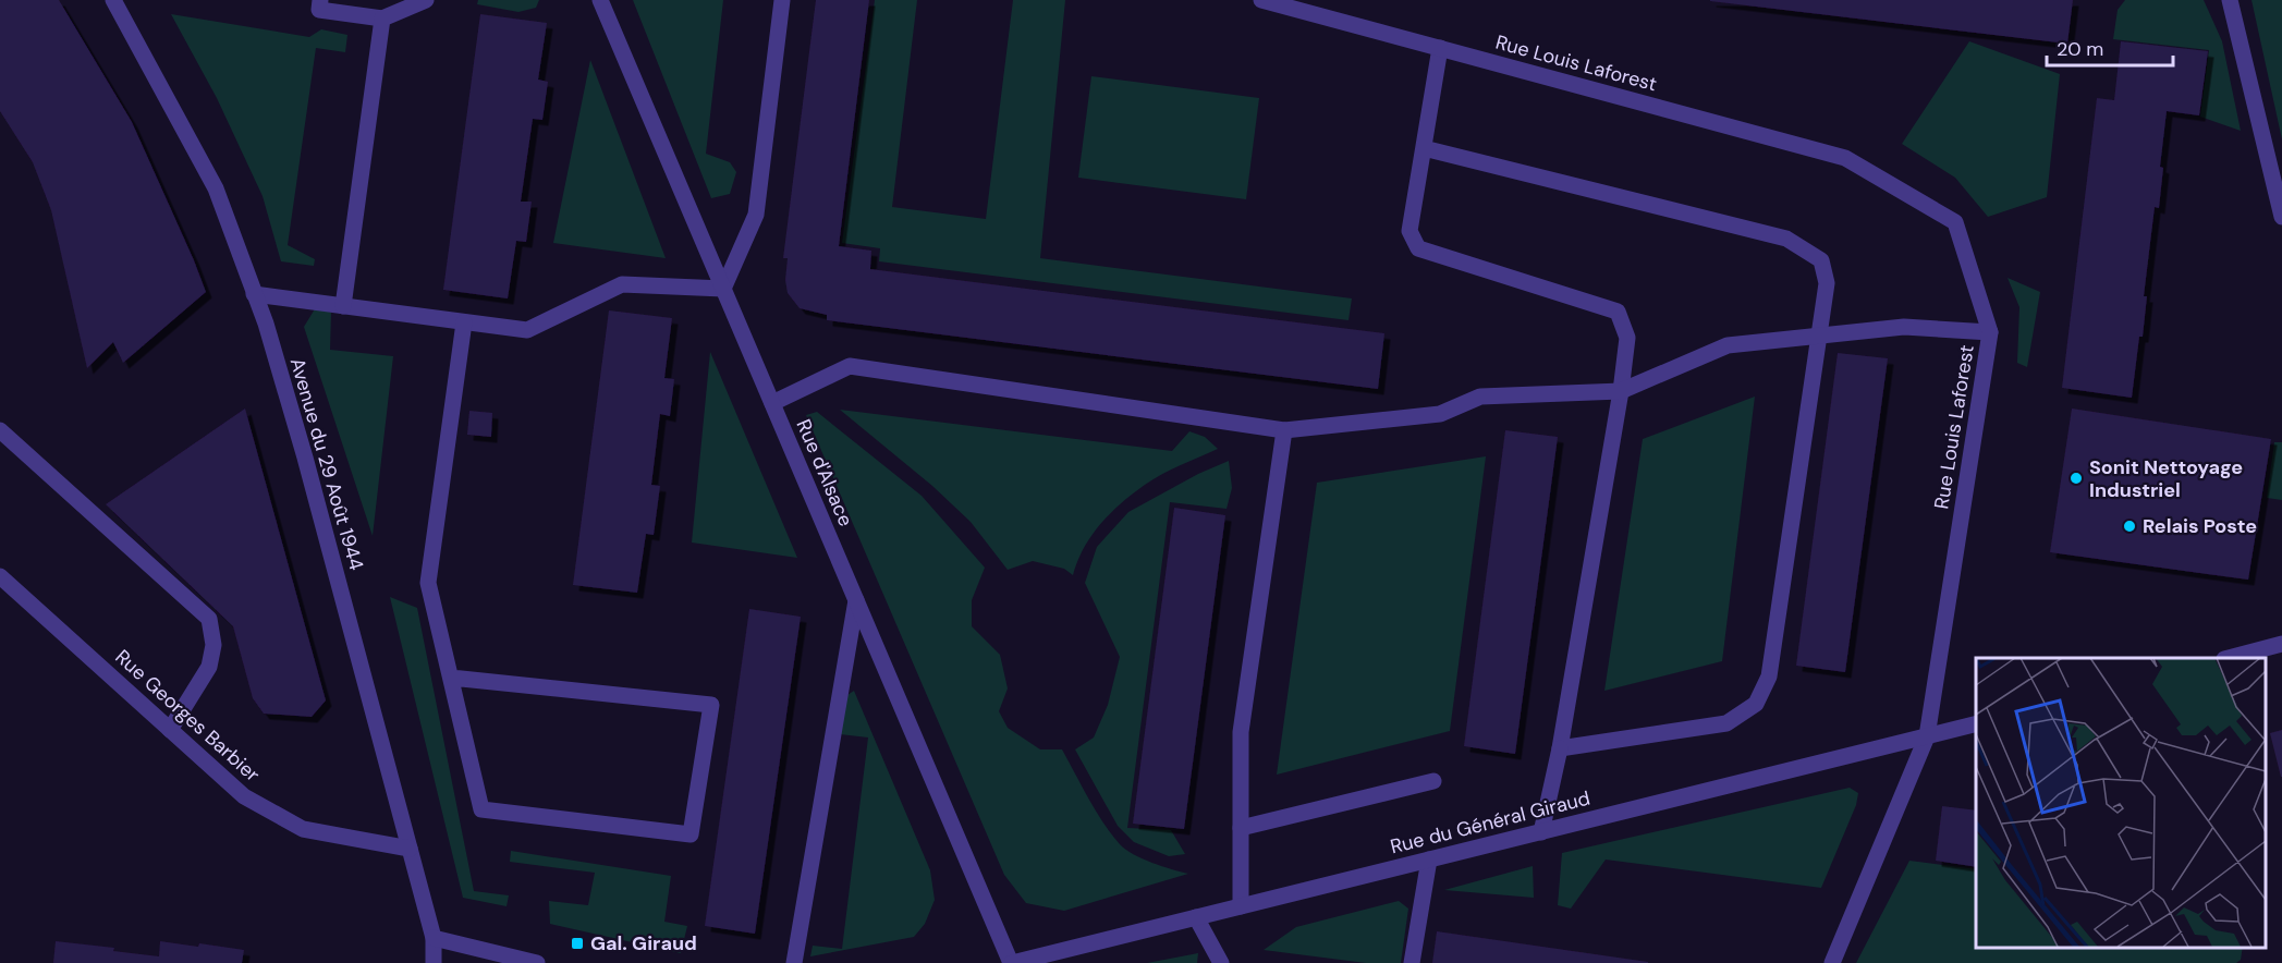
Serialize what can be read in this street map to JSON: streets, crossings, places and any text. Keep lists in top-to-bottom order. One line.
{"streets":{"street":["Rue Louis Laforest","Avenue du 29 Août 1944","Rue d'Alsace","Rue Georges Barbier","Rue du Général Giraud"]},"crossings":[["Rue Louis Laforest","Rue du Général Giraud"],["Avenue du 29 Août 1944","Rue Georges Barbier"],["Rue d'Alsace","Rue du Général Giraud"]],"places":{"other":["Sonit Nettoyage Industriel","Relais Poste"],"transit":["Gal. Giraud"]},"scale_bar":"20 m"}
